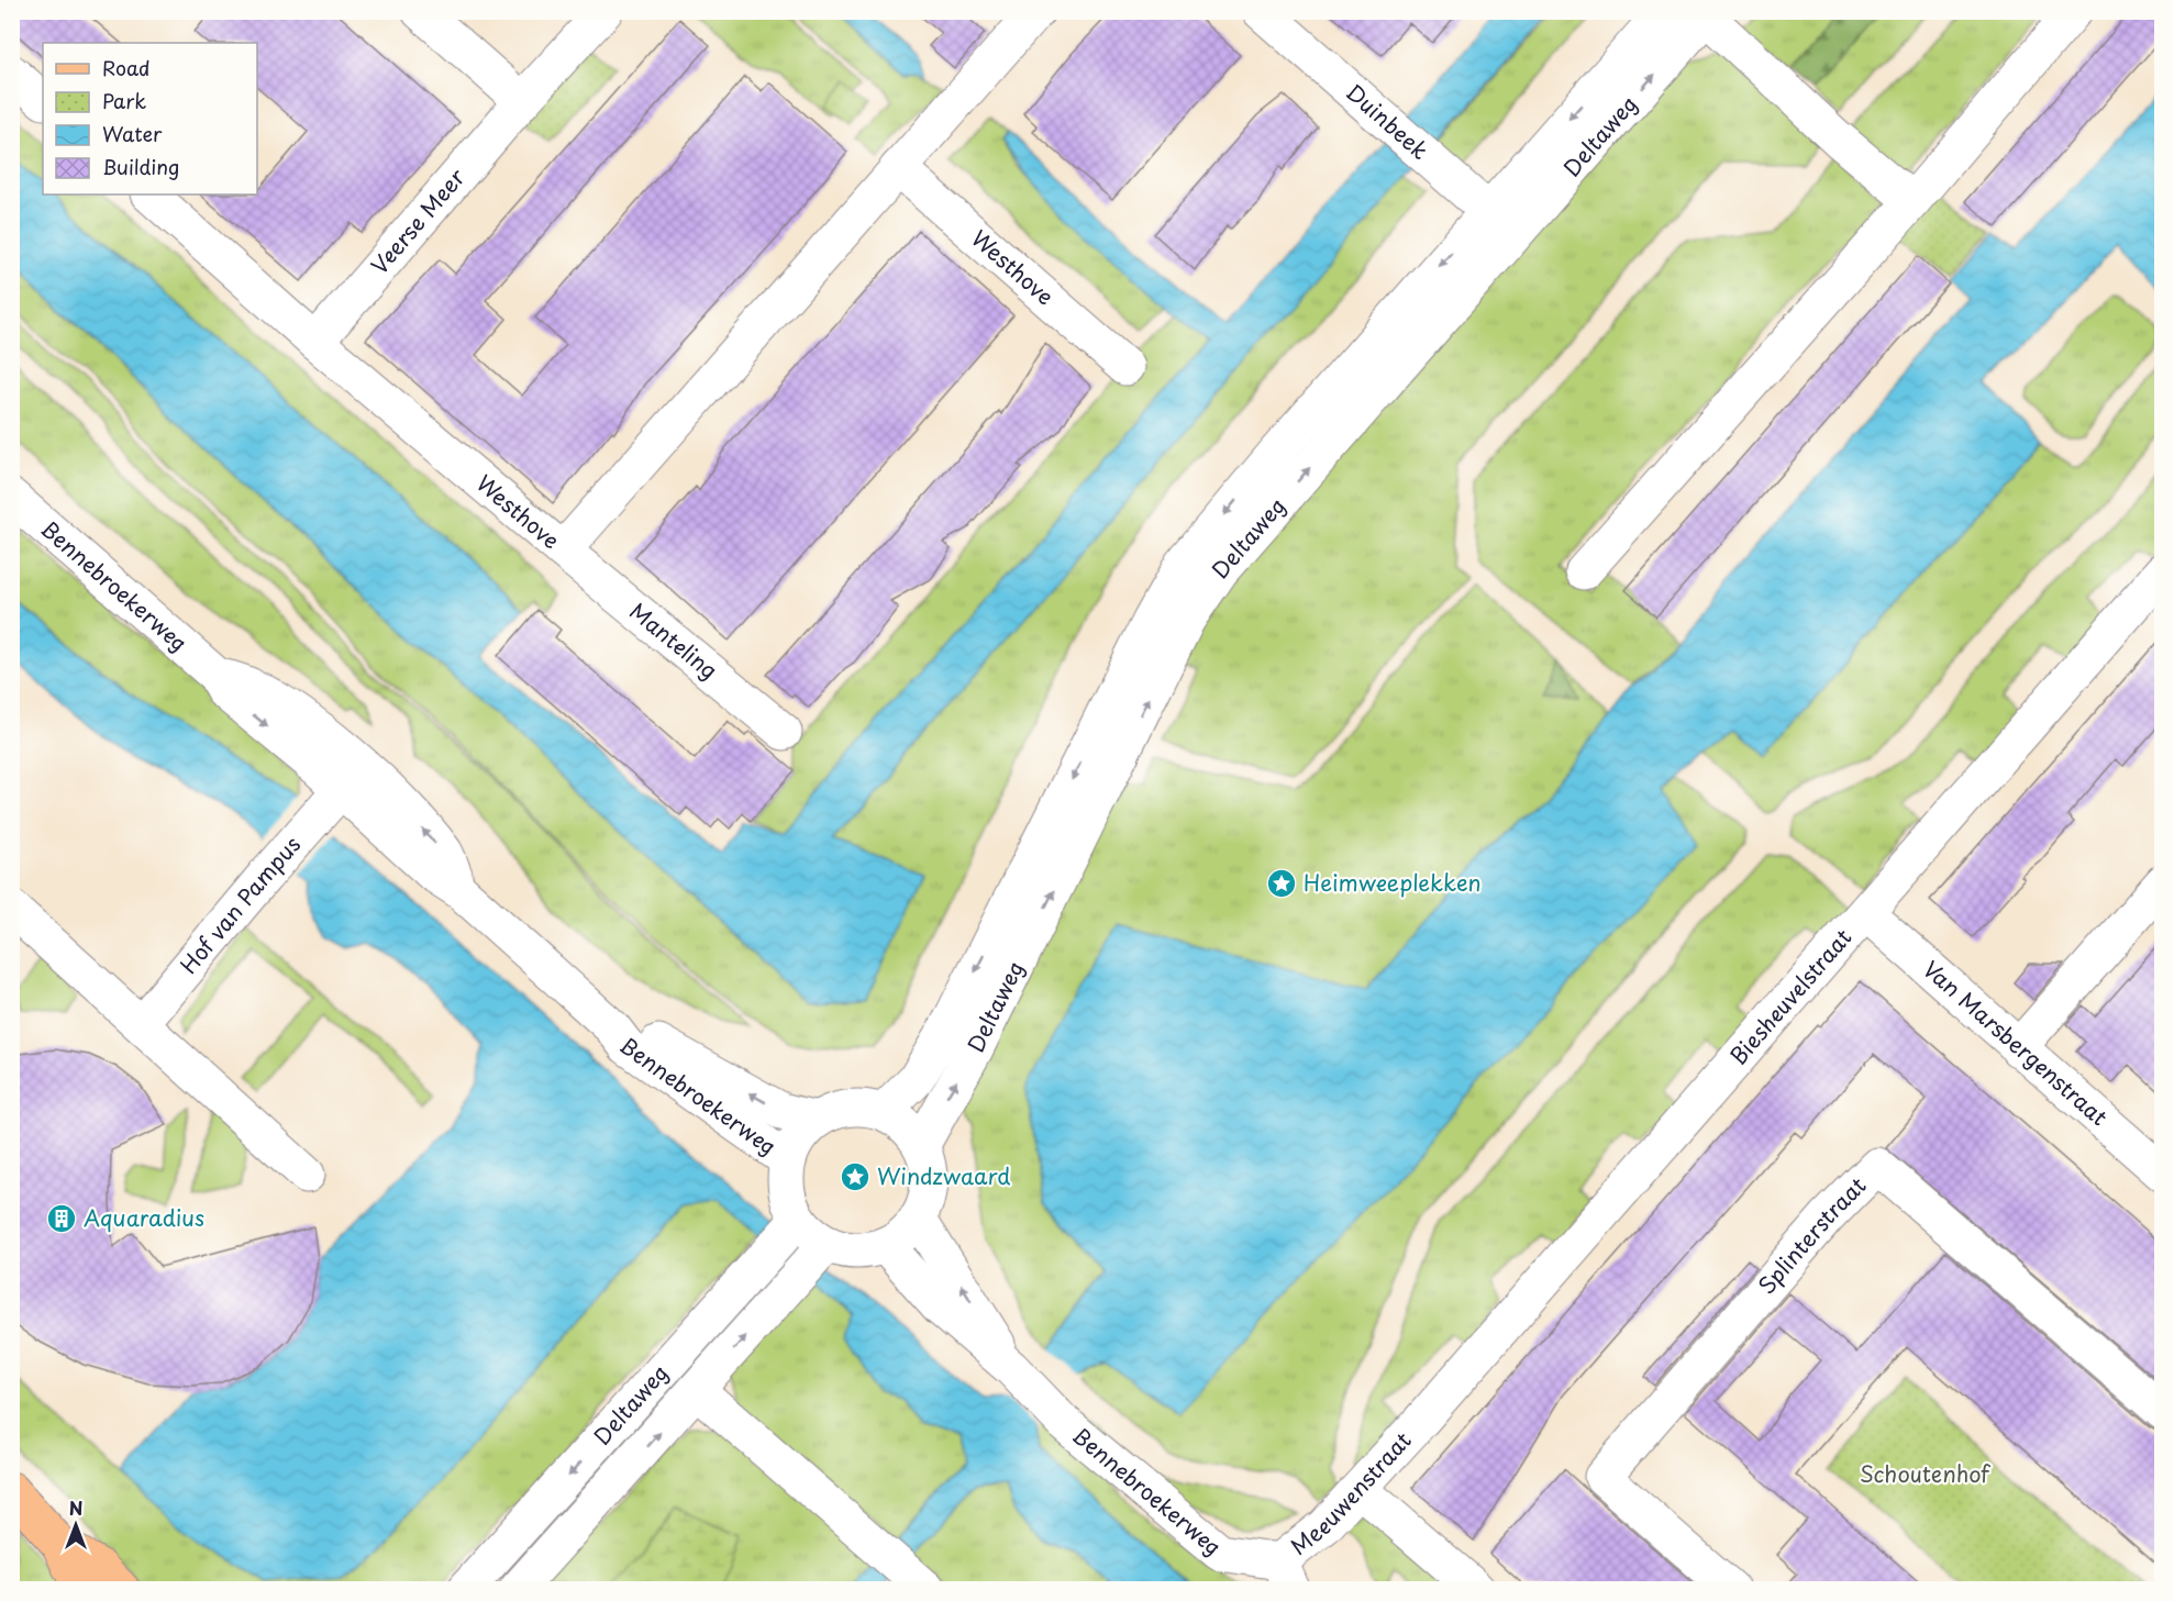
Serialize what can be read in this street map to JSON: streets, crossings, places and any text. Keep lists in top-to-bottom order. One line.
{"streets":{"street":["Duinbeek","Deltaweg","Veerse Meer","Westhove","Bennebroekerweg","Manteling","Hof van Pampus","Biesheuvelstraat","Van Marsbergenstraat","Splinterstraat","Meeuwenstraat"]},"crossings":[["Duinbeek","Deltaweg"],["Deltaweg","Bennebroekerweg"],["Veerse Meer","Westhove"],["Westhove","Manteling"],["Bennebroekerweg","Hof van Pampus"],["Bennebroekerweg","Meeuwenstraat"],["Biesheuvelstraat","Van Marsbergenstraat"],["Biesheuvelstraat","Meeuwenstraat"]],"parks":["Schoutenhof"],"places":{"place":["Heimweeplekken","Windzwaard"],"building":["Aquaradius"]},"legend":["Road","Park","Water","Building"],"north":"top"}
